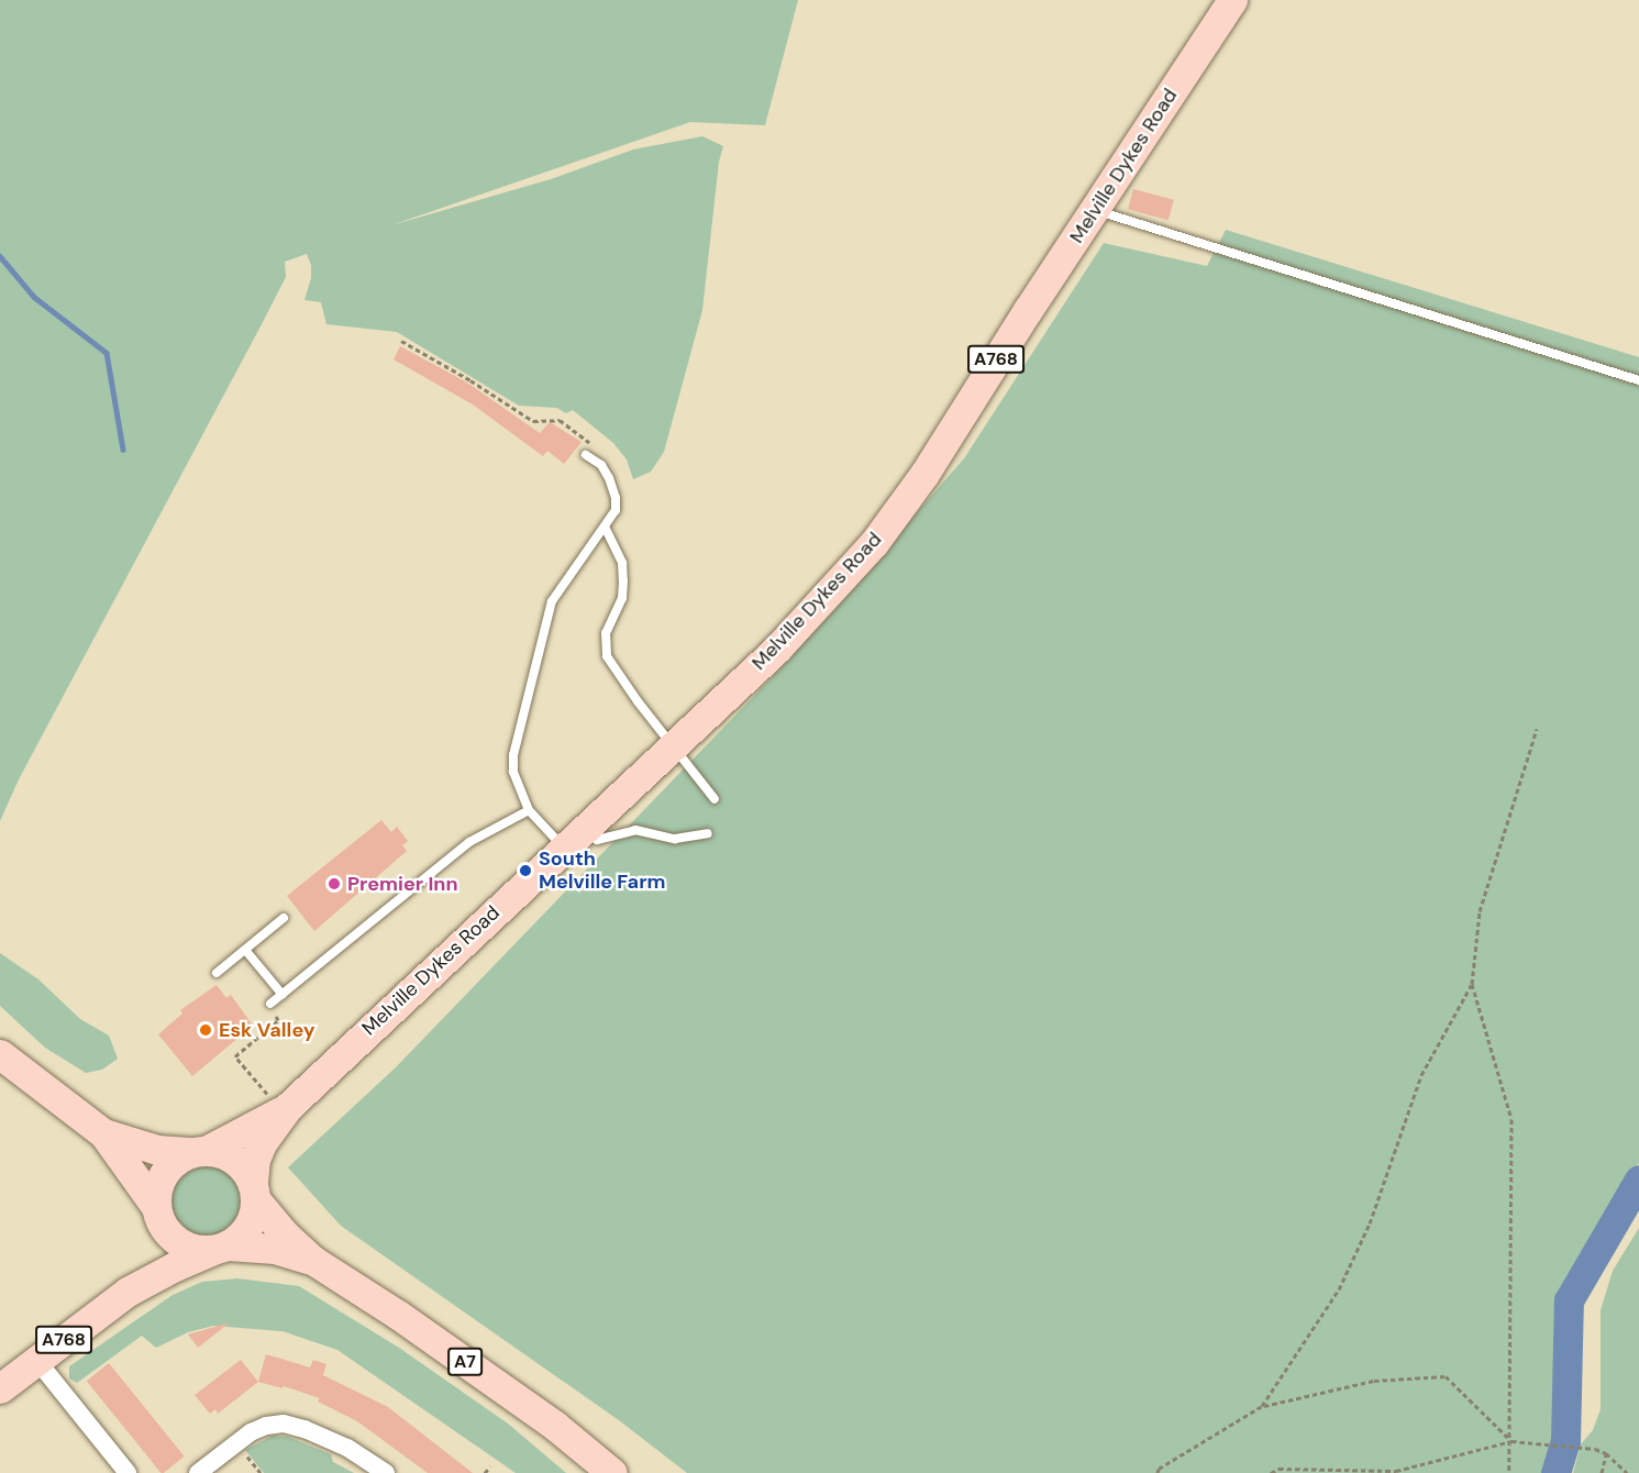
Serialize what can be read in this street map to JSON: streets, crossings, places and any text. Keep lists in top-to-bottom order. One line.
{"streets":{"main road":["Melville Dykes Road","A768","A7"]},"crossings":[["Melville Dykes Road","A768"],["Melville Dykes Road","A7"],["A768","A7"]],"places":["South Melville Farm","Premier Inn","Esk Valley"]}
